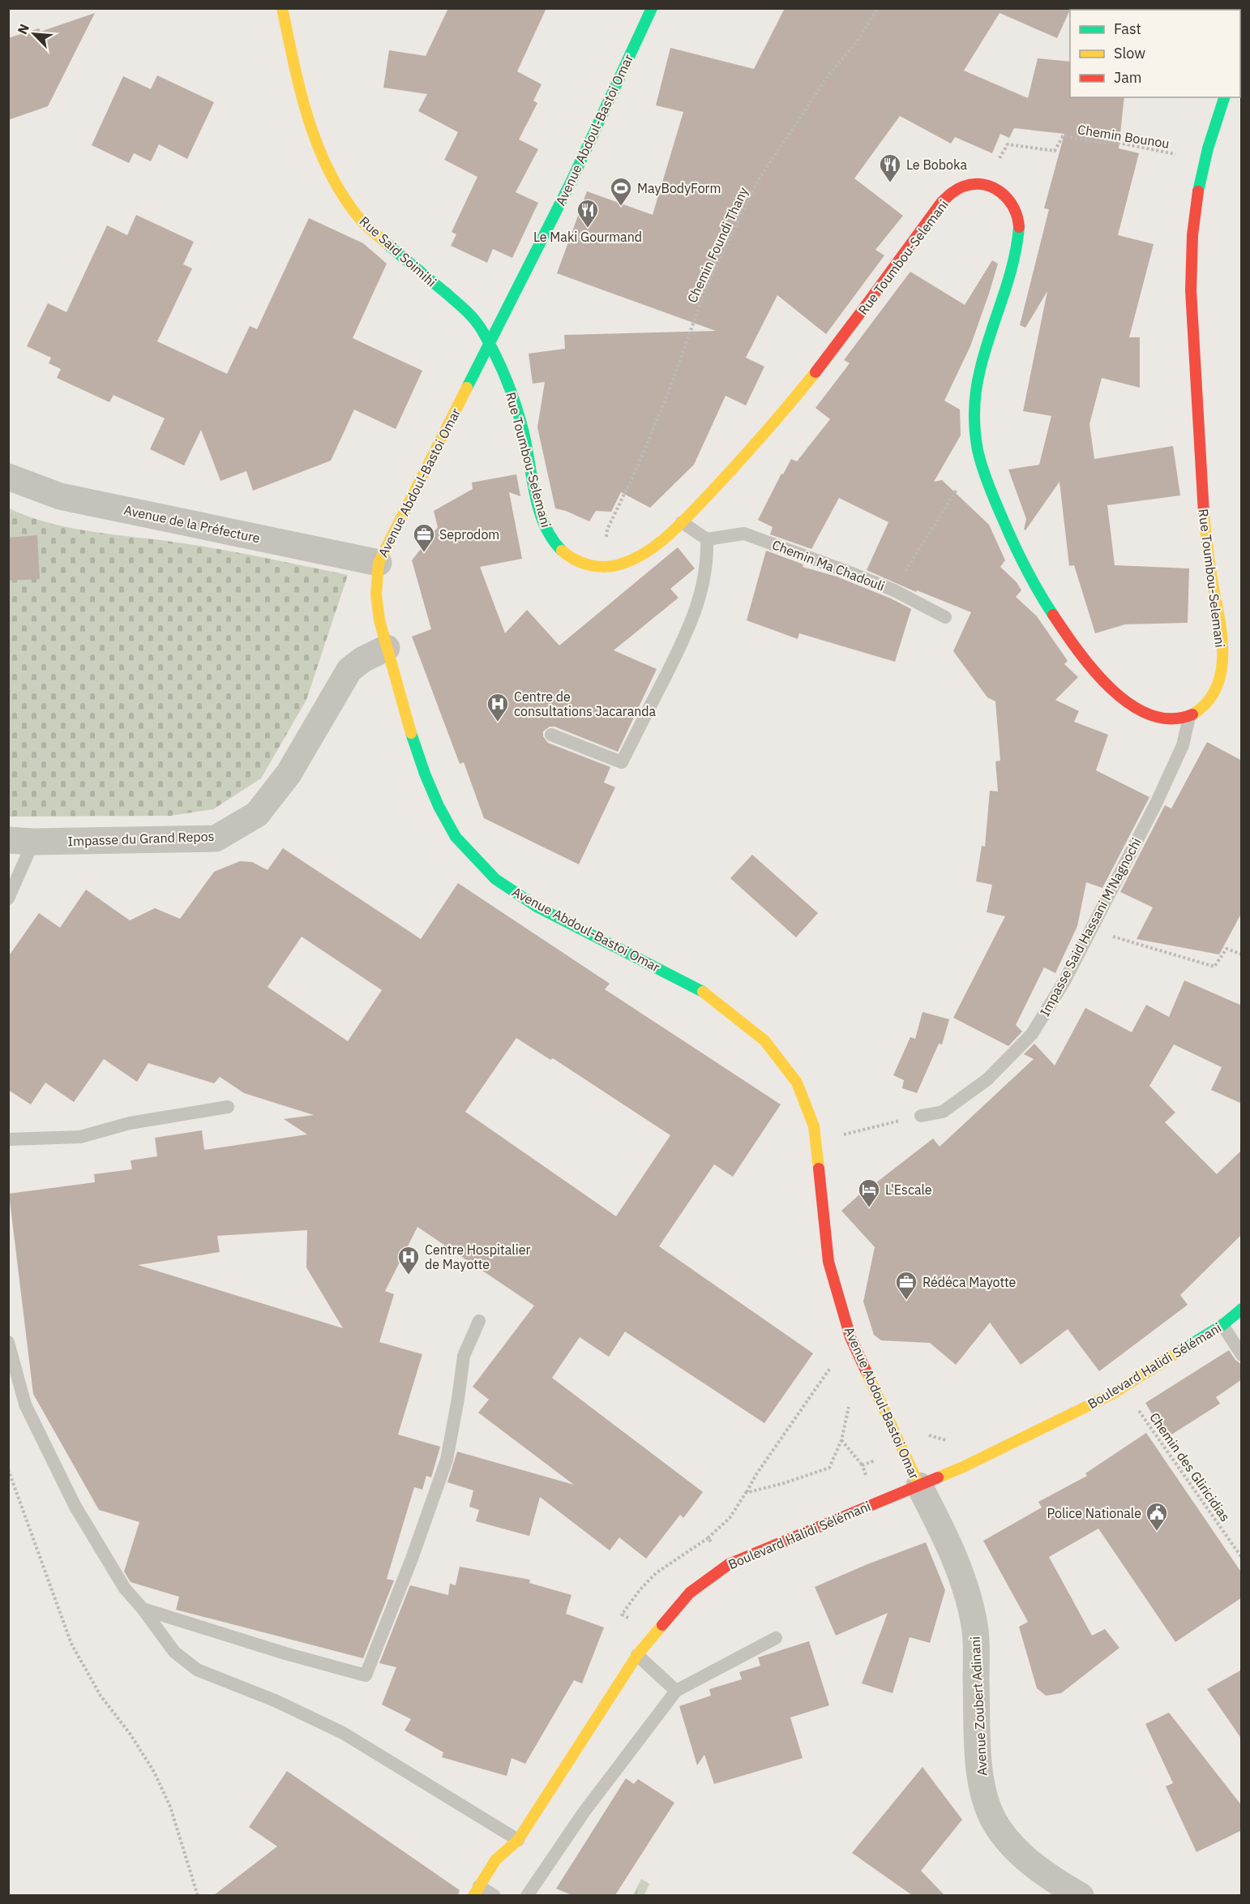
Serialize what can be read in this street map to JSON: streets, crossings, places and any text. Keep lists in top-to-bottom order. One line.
{"streets":{"street":["Avenue Abdoul-Bastoi Omar","Rue Said Soimihi","Rue Toumbou-Selemani","Avenue de la Préfecture","Impasse du Grand Repos","Boulevard Halidi Sélémani","Avenue Zoubert Adinani"],"lane":["Chemin Ma Chadouli","Impasse Said Hassani M'Nagnochi"],"path":["Chemin Bounou","Chemin Foundi Thany","Chemin des Gliricidias"]},"crossings":[["Avenue Abdoul-Bastoi Omar","Rue Said Soimihi"],["Avenue Abdoul-Bastoi Omar","Rue Toumbou-Selemani"],["Avenue Abdoul-Bastoi Omar","Avenue de la Préfecture"],["Avenue Abdoul-Bastoi Omar","Impasse du Grand Repos"],["Avenue Abdoul-Bastoi Omar","Boulevard Halidi Sélémani"],["Avenue Abdoul-Bastoi Omar","Avenue Zoubert Adinani"],["Chemin Bounou","Rue Toumbou-Selemani"],["Chemin Foundi Thany","Rue Toumbou-Selemani"],["Rue Said Soimihi","Rue Toumbou-Selemani"],["Rue Toumbou-Selemani","Impasse Said Hassani M'Nagnochi"],["Boulevard Halidi Sélémani","Chemin des Gliricidias"],["Boulevard Halidi Sélémani","Avenue Zoubert Adinani"]],"places":{"restaurant":["Le Boboka","Le Maki Gourmand"],"sports":["MayBodyForm"],"office":["Seprodom","Rédéca Mayotte"],"hospital":["Centre de consultations Jacaranda","Centre Hospitalier de Mayotte"],"hotel":["L'Escale"],"public building":["Police Nationale"]},"legend":["Fast","Slow","Jam"],"north":"top left"}
